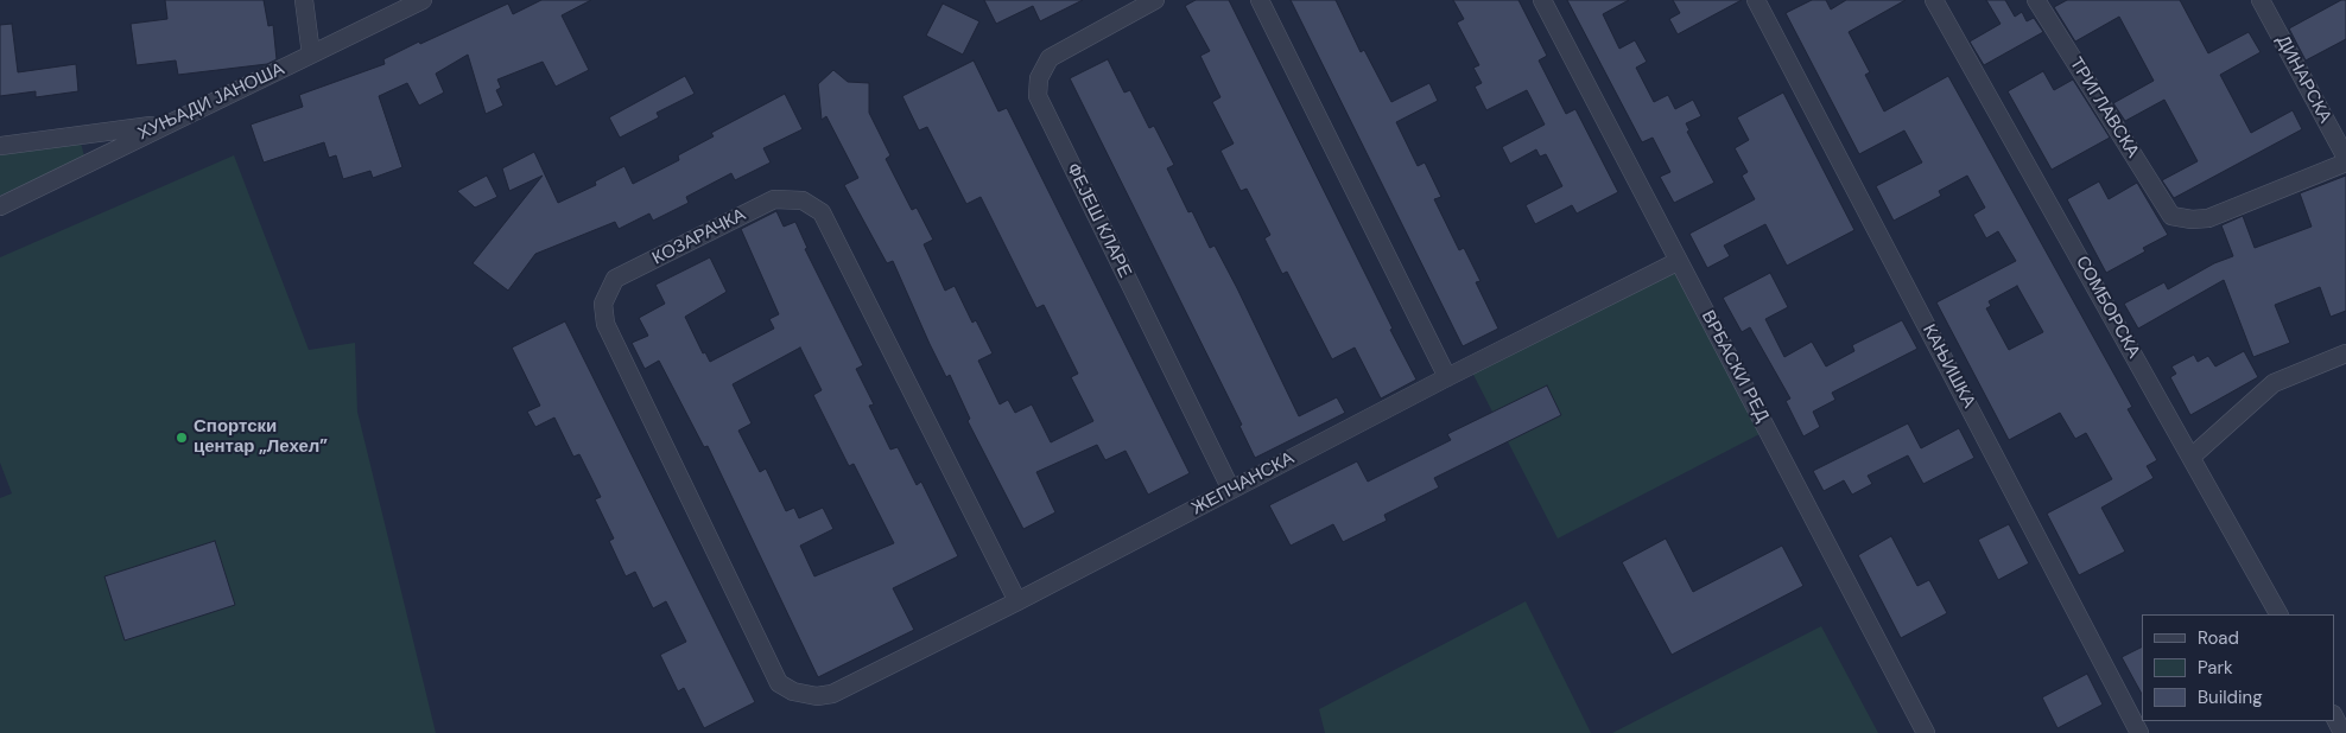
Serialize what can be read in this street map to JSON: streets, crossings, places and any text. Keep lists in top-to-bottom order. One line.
{"streets":{"street":["ДИНАРСКА","ХУЊАДИ ЈАНОША","ТРИГЛАВСКА","ФЕЈЕШ КЛАРЕ","КОЗАРАЧКА","СОМБОРСКА","ВРБАСКИ РЕД","КАЊИШКА","ЖЕПЧАНСКА"]},"crossings":[["ФЕЈЕШ КЛАРЕ","ЖЕПЧАНСКА"],["КОЗАРАЧКА","ЖЕПЧАНСКА"],["ВРБАСКИ РЕД","ЖЕПЧАНСКА"]],"places":["Спортски центар „Лехел”"],"legend":["Road","Park","Building"]}
